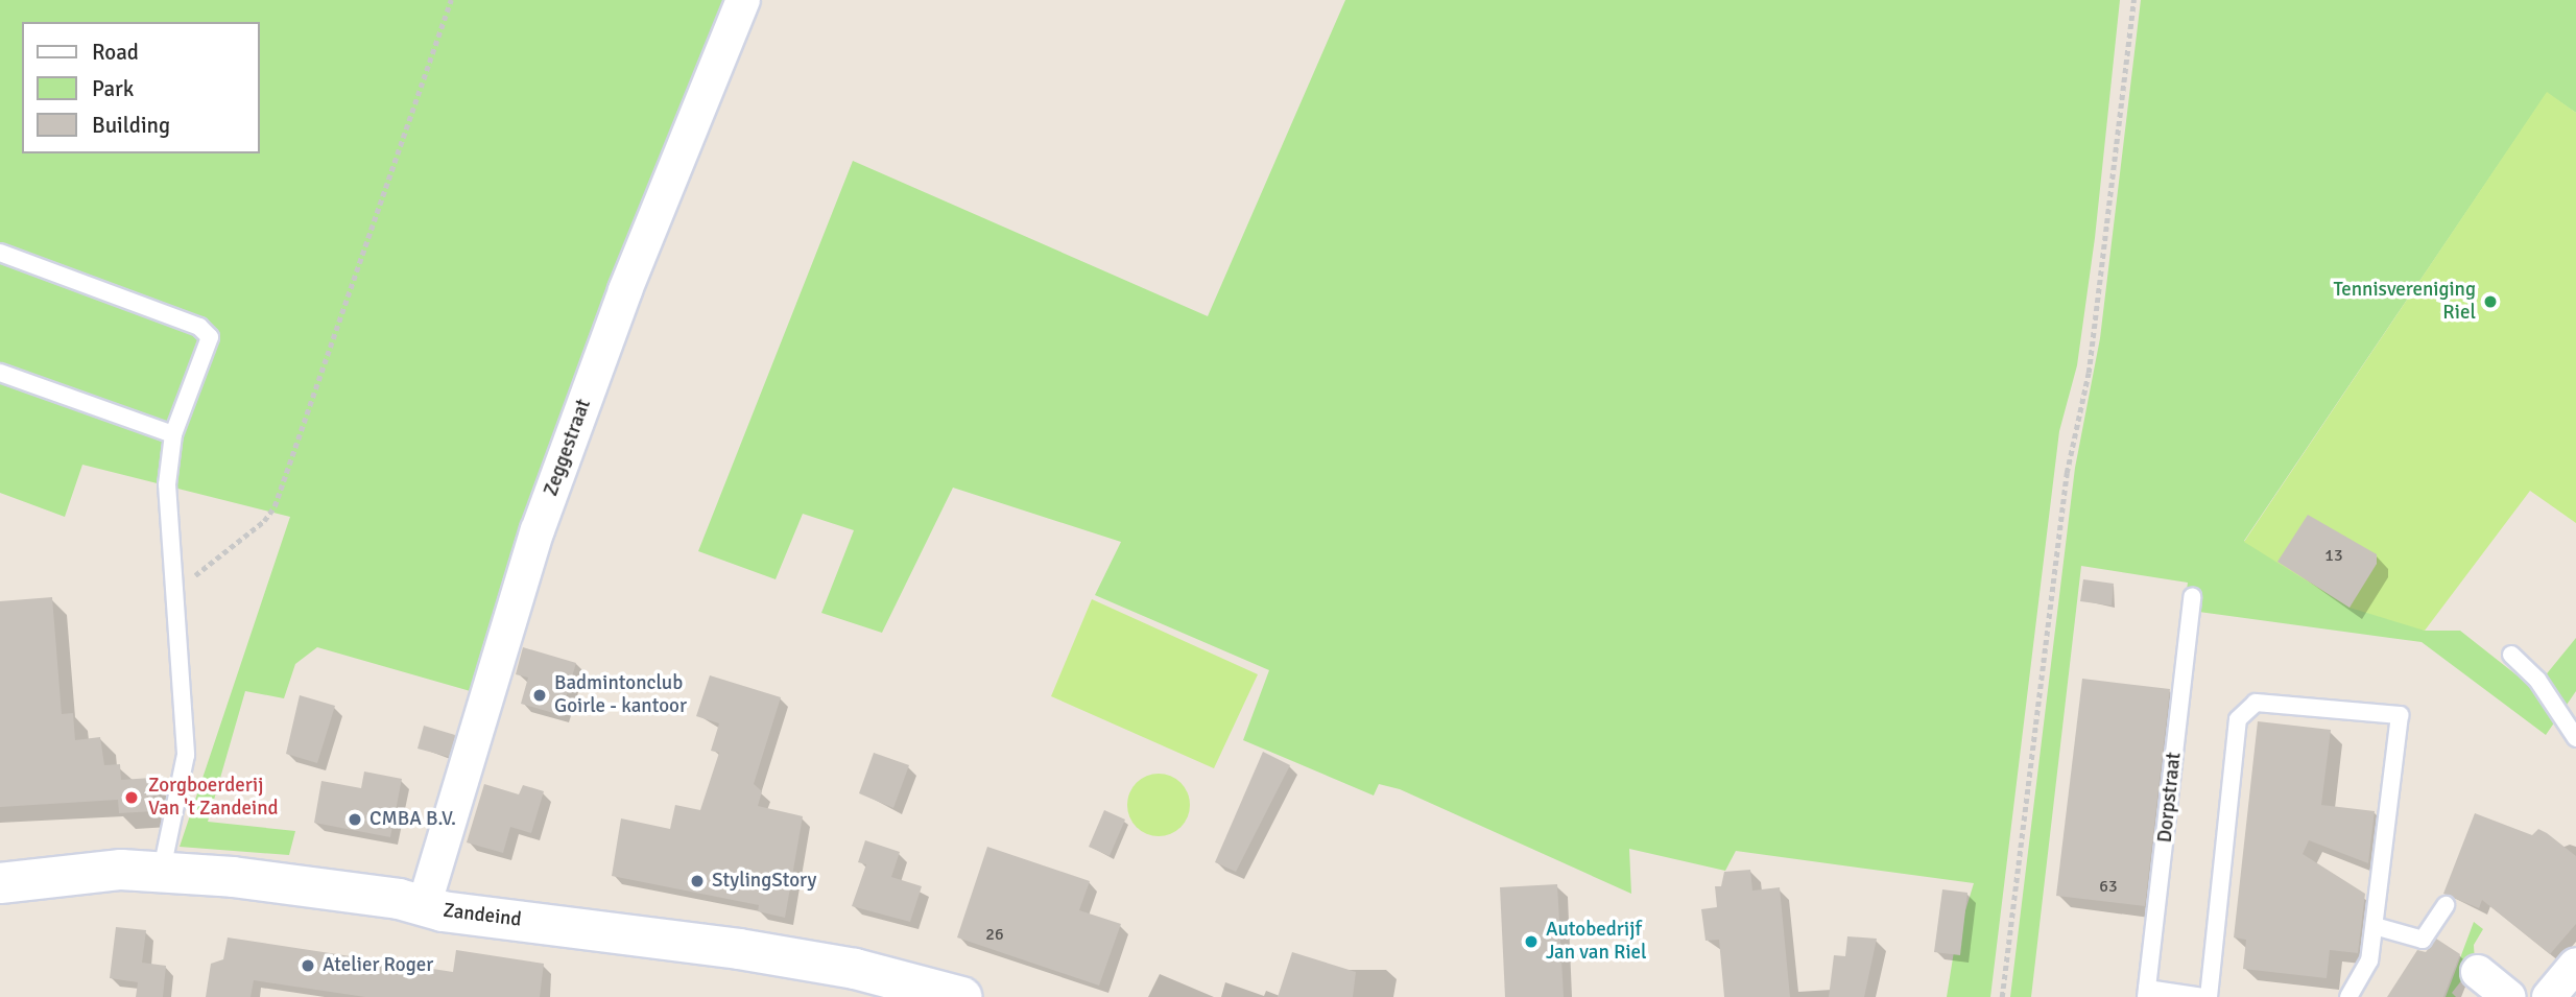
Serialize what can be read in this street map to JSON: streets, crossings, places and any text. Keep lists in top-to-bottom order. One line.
{"streets":{"street":["Zeggestraat","Zandeind"],"lane":["Dorpstraat"]},"crossings":[["Zeggestraat","Zandeind"]],"places":["Tennisvereniging Riel","Badmintonclub Goirle - kantoor","Zorgboerderij Van 't Zandeind","CMBA B.V.","StylingStory","Autobedrijf Jan van Riel","Atelier Roger"],"house_numbers":["13","63","26"],"legend":["Road","Park","Building"]}
